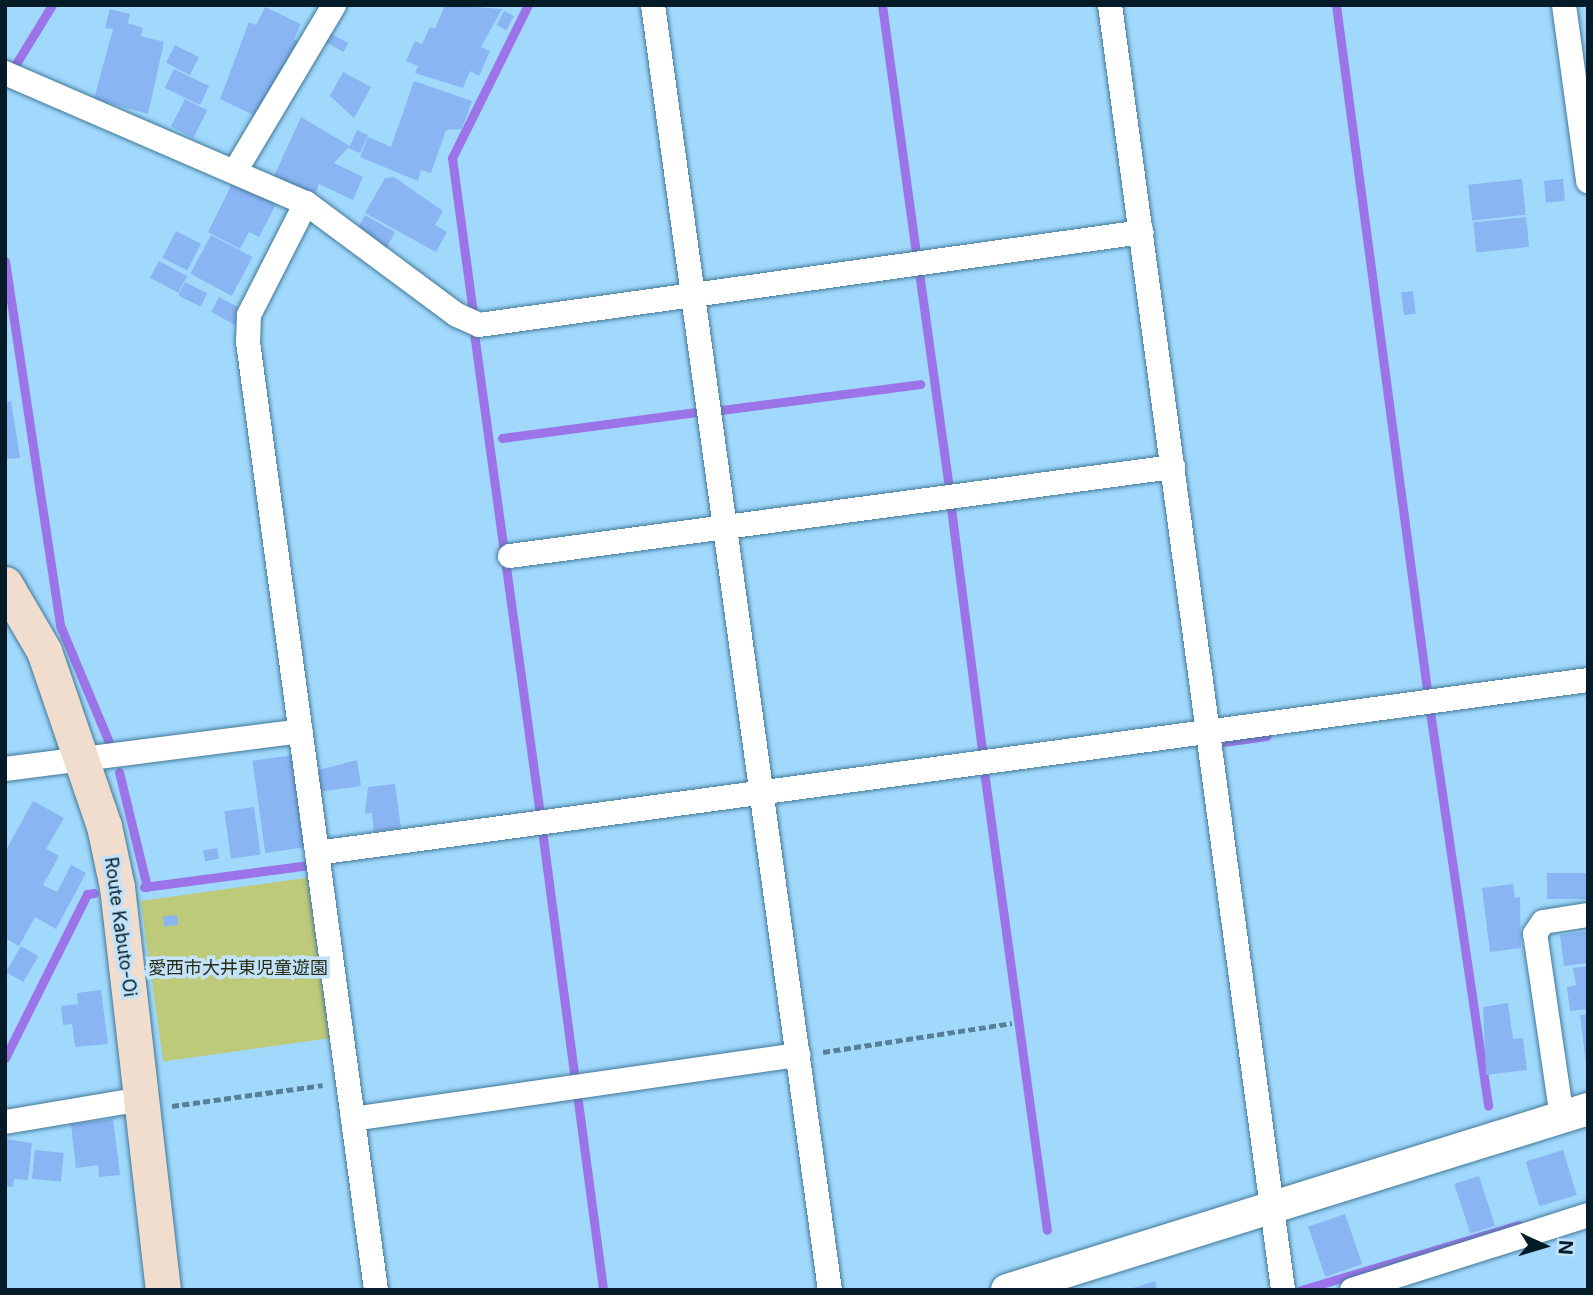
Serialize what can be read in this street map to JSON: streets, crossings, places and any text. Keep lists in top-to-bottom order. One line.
{"streets":{"main road":["Route Kabuto-Oi"]},"parks":["愛西市大井東児童遊園"],"north":"right"}
